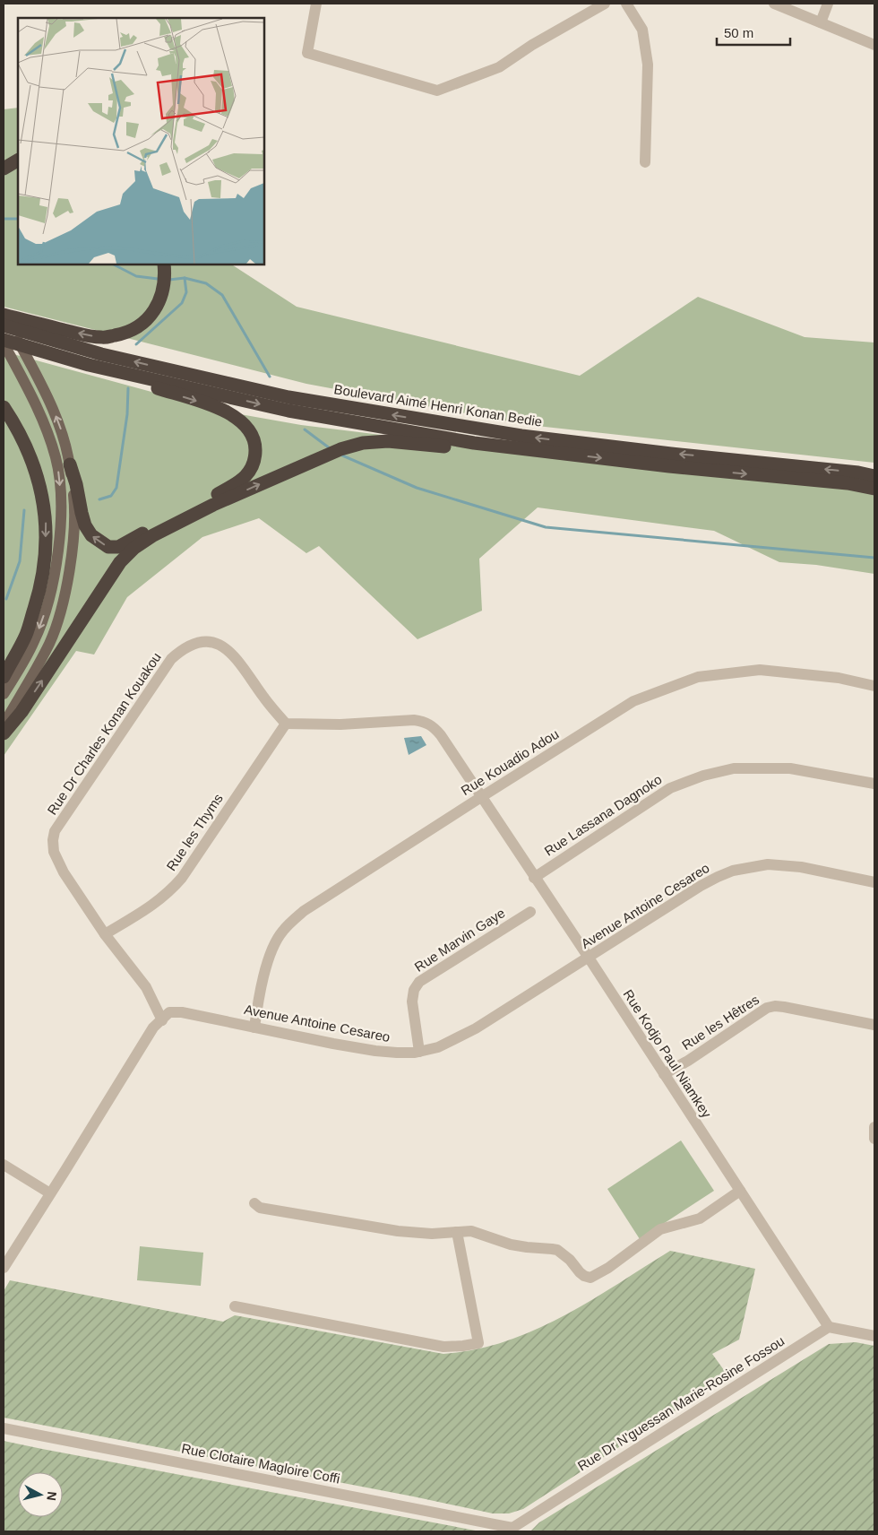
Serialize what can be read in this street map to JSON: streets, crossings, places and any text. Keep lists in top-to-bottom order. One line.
{"streets":{"highway":["Boulevard Aimé Henri Konan Bedie"],"street":["Rue Dr Charles Konan Kouakou","Rue Kouadio Adou","Rue Lassana Dagnoko","Rue les Thyms","Avenue Antoine Cesareo","Rue Marvin Gaye","Rue les Hêtres","Rue Kodjo Paul Niamkey","Rue Dr N'guessan Marie-Rosine Fossou","Rue Clotaire Magloire Coffi"]},"crossings":[["Rue Dr Charles Konan Kouakou","Rue les Thyms"],["Rue Dr Charles Konan Kouakou","Avenue Antoine Cesareo"],["Rue Kouadio Adou","Avenue Antoine Cesareo"],["Rue Kouadio Adou","Rue Kodjo Paul Niamkey"],["Rue Lassana Dagnoko","Rue Kodjo Paul Niamkey"],["Avenue Antoine Cesareo","Rue Marvin Gaye"],["Avenue Antoine Cesareo","Rue Kodjo Paul Niamkey"],["Rue les Hêtres","Rue Kodjo Paul Niamkey"],["Rue Kodjo Paul Niamkey","Rue Dr N'guessan Marie-Rosine Fossou"],["Rue Dr N'guessan Marie-Rosine Fossou","Rue Clotaire Magloire Coffi"]],"scale_bar":"50 m","north":"right"}
